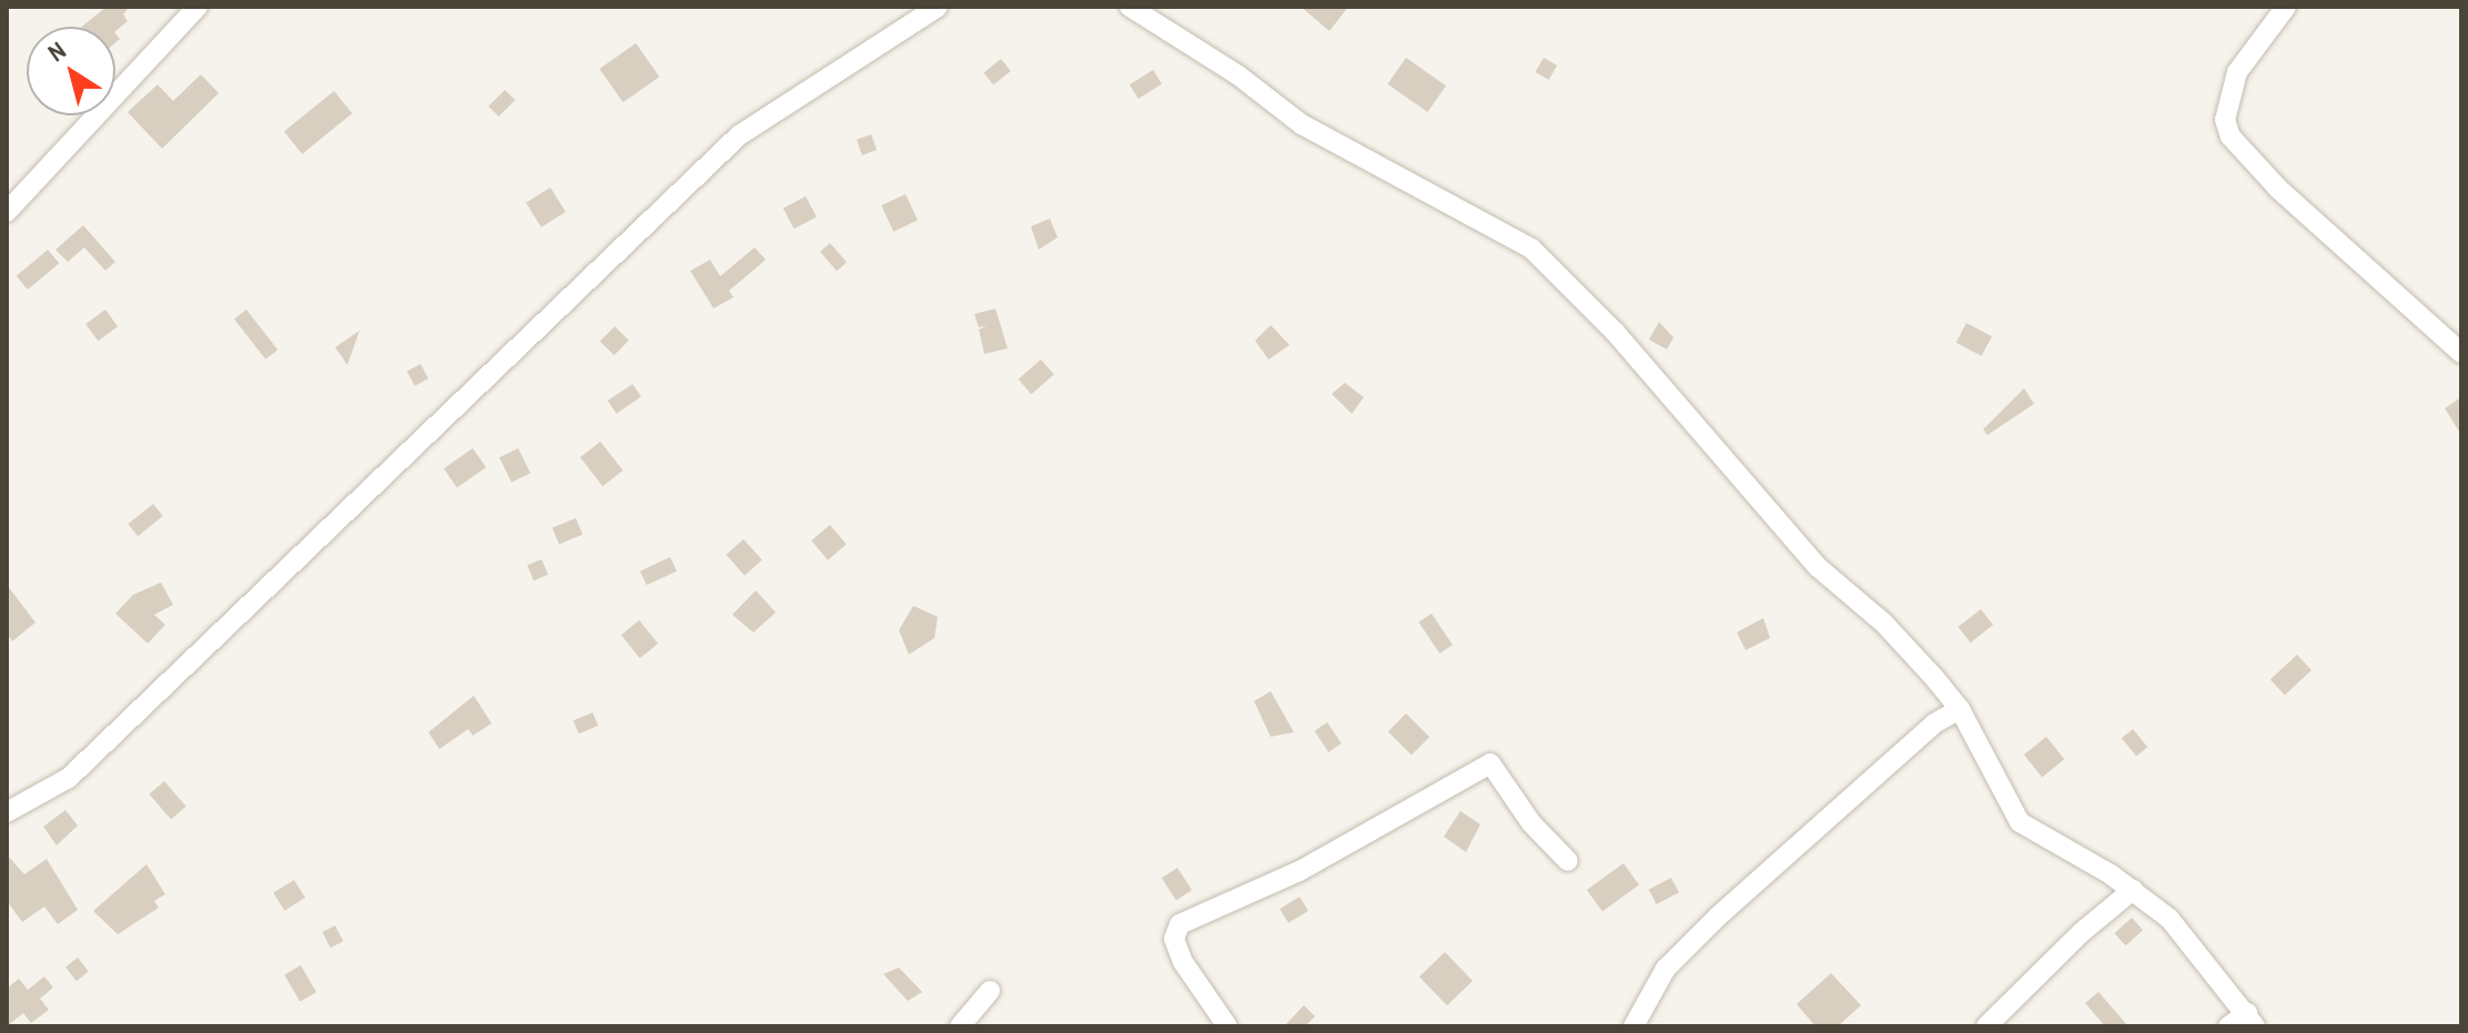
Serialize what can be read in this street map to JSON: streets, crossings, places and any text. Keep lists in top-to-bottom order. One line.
{"north":"top left"}
